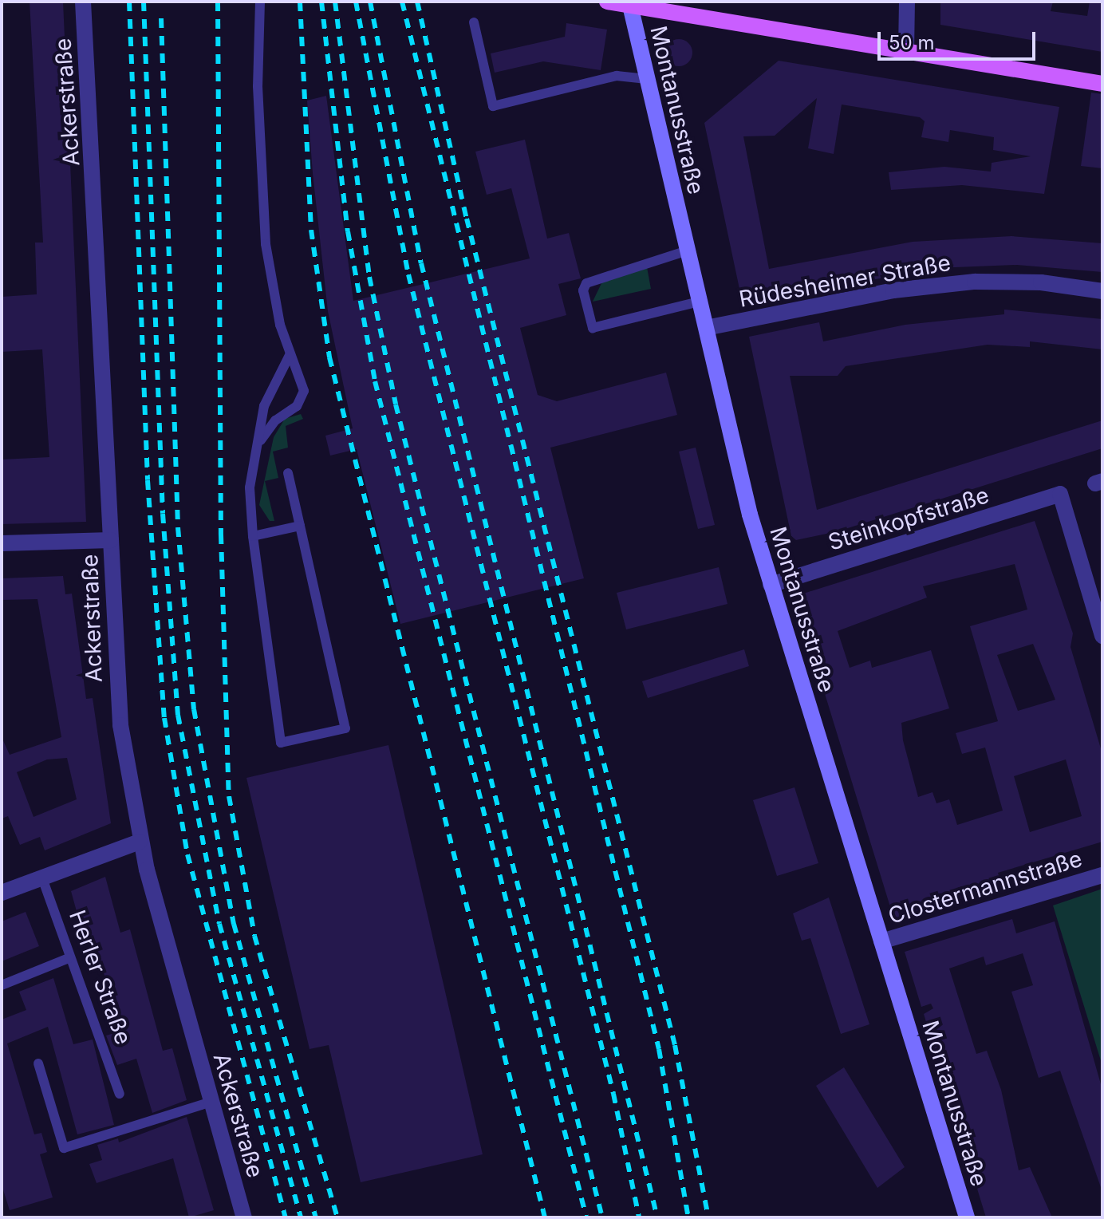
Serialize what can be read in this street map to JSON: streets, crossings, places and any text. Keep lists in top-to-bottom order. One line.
{"streets":{"street":["Ackerstraße","Montanusstraße","Rüdesheimer Straße","Steinkopfstraße","Clostermannstraße"],"lane":["Herler Straße"]},"crossings":[["Montanusstraße","Rüdesheimer Straße"],["Montanusstraße","Steinkopfstraße"],["Montanusstraße","Clostermannstraße"]],"scale_bar":"50 m"}
